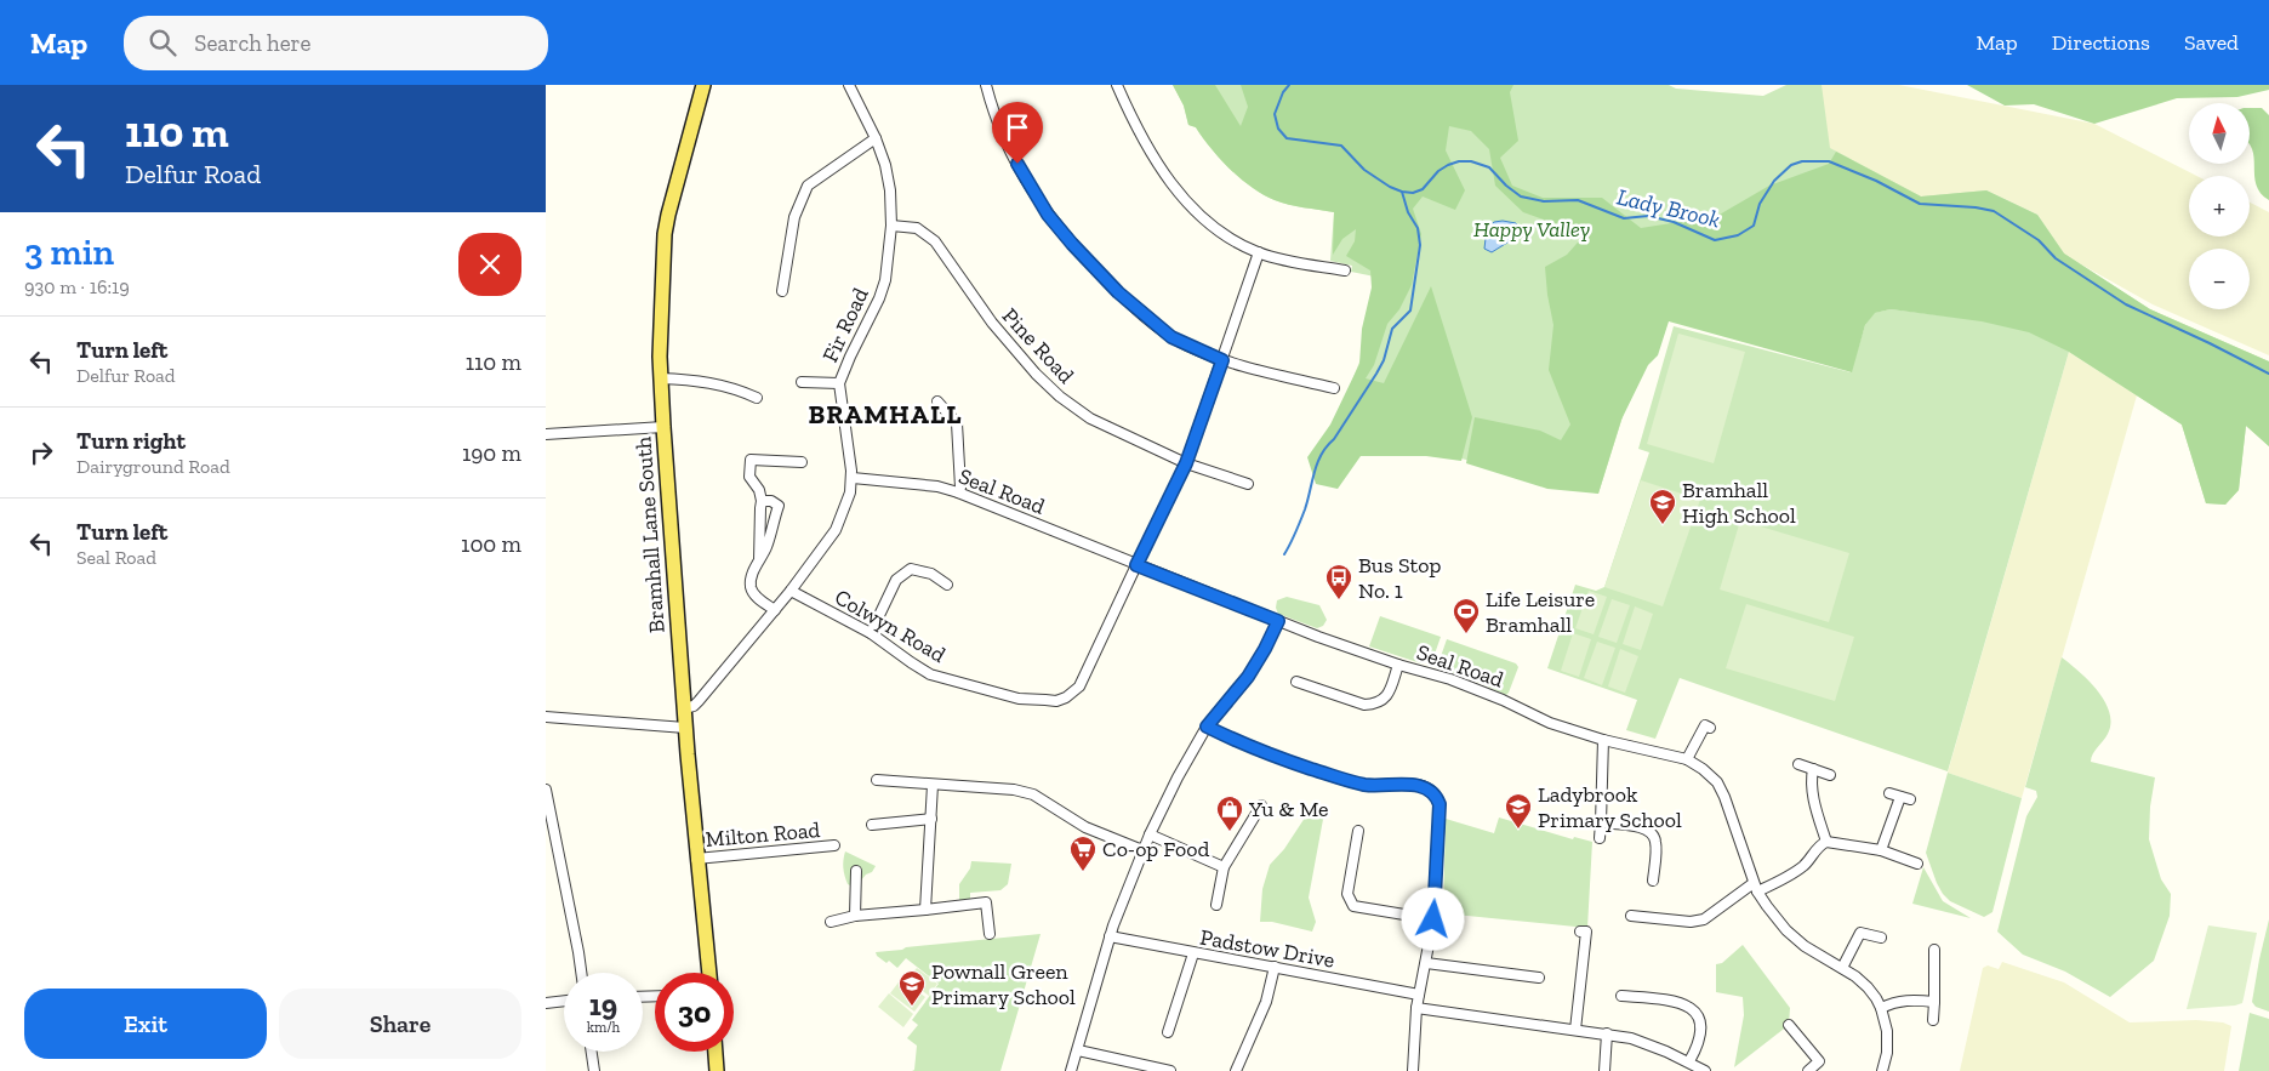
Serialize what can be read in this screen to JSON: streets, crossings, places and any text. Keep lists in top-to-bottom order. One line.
{"streets":{"main road":["Bramhall Lane South"],"street":["Fir Road","Pine Road","Seal Road","Colwyn Road","Milton Road","Padstow Drive"]},"crossings":[["Fir Road","Pine Road"],["Fir Road","Seal Road"],["Fir Road","Bramhall Lane South"],["Fir Road","Colwyn Road"],["Pine Road","Colwyn Road"],["Seal Road","Colwyn Road"],["Bramhall Lane South","Milton Road"]],"districts":["BRAMHALL"],"water":["Lady Brook"],"parks":["Happy Valley"],"places":{"school or university":["Bramhall High School","Ladybrook Primary School","Pownall Green Primary School"],"bus stop":["Bus Stop No. 1"],"sports":["Life Leisure Bramhall"],"shop":["Yu & Me"],"supermarket":["Co-op Food"]},"north":"top","page":{"header":"Map","search":"Search here","nav":["Map","Directions","Saved"],"turn":["110 m","Delfur Road"],"map_buttons":["+","−"],"heading":["3 min","930 m · 16:19"],"list":[{"name":"Turn left","note":"Delfur Road","value":"110 m"},{"name":"Turn right","note":"Dairyground Road","value":"190 m"},{"name":"Turn left","note":"Seal Road","value":"100 m"}],"speed":"19 km/h","limit":"30","buttons":["Exit","Share"]}}
